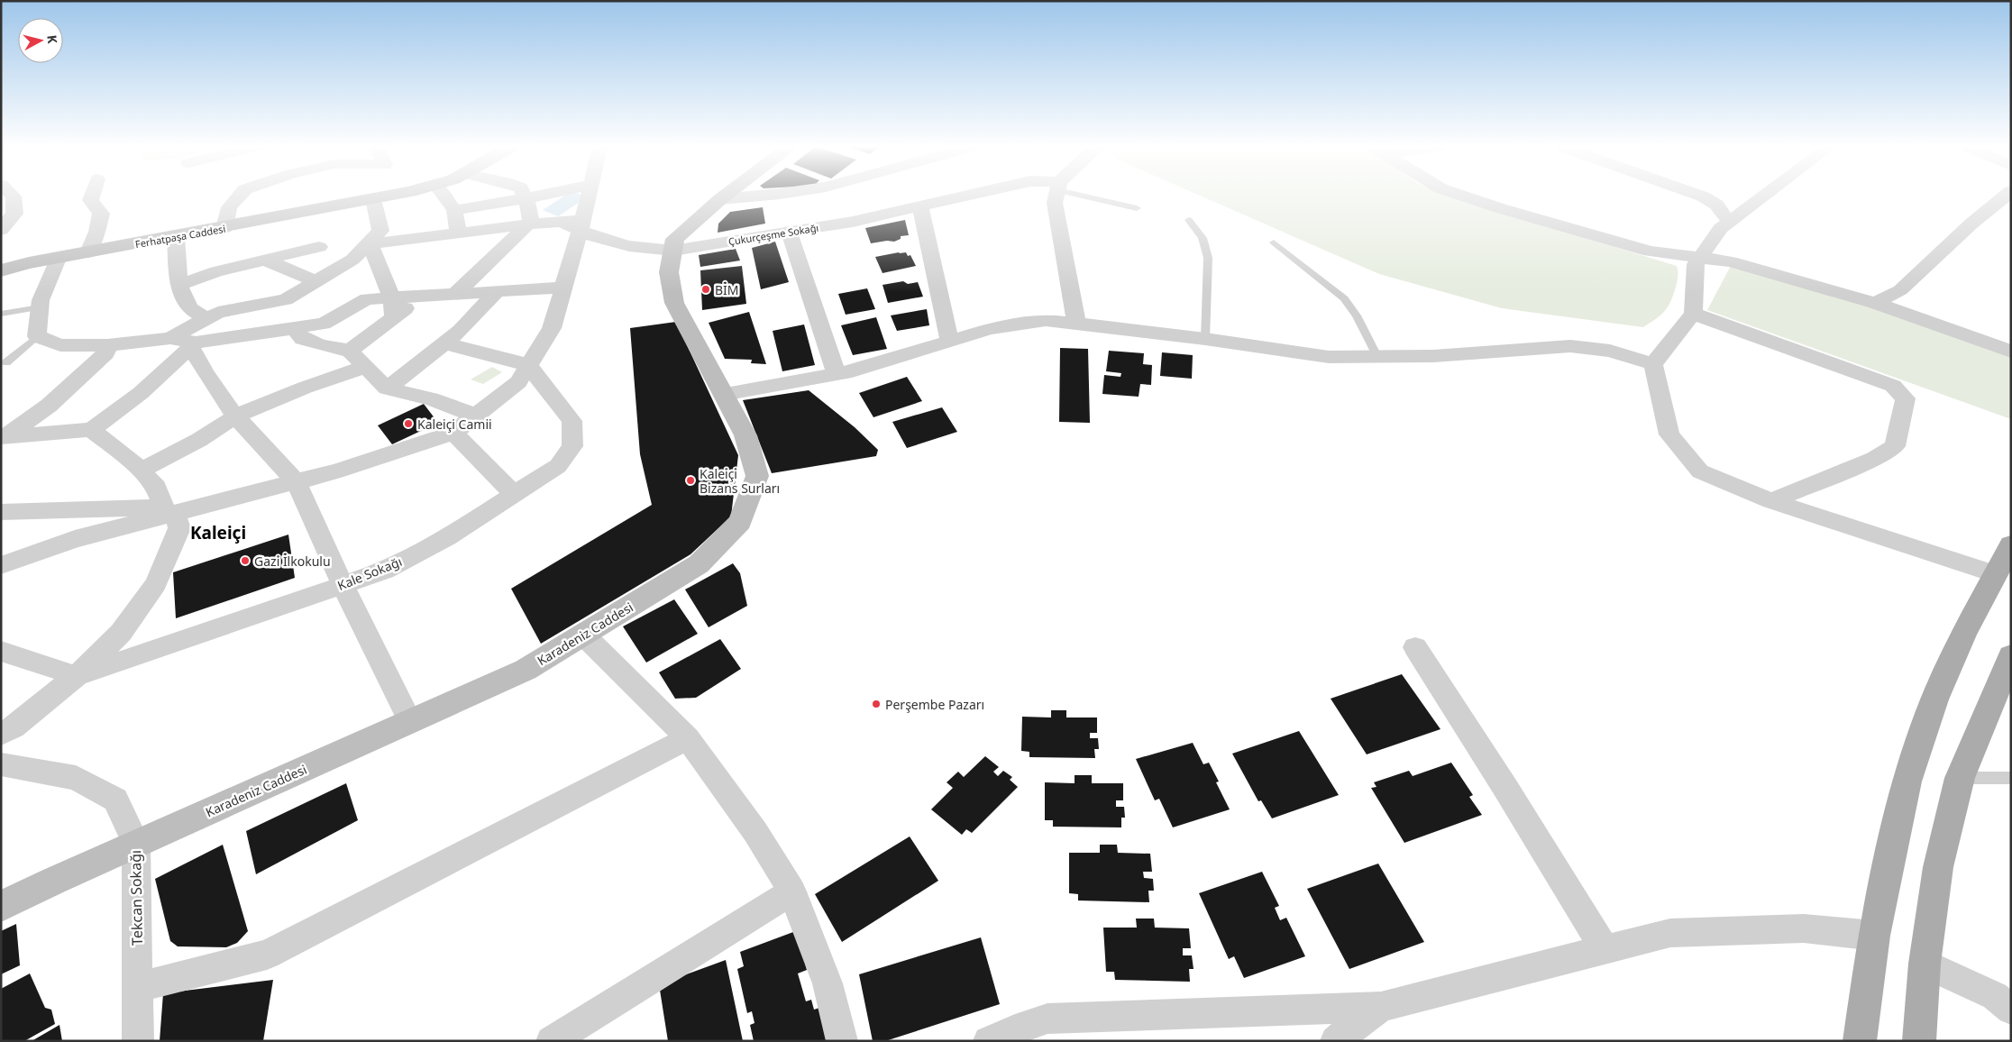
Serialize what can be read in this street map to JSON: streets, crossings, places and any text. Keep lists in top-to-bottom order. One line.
{"streets":{"street":["Çukurçeşme Sokağı","Ferhatpaşa Caddesi","Kale Sokağı","Karadeniz Caddesi","Tekcan Sokağı"]},"crossings":[["Çukurçeşme Sokağı","Karadeniz Caddesi"],["Karadeniz Caddesi","Tekcan Sokağı"]],"districts":["Kaleiçi"],"places":["BİM","Kaleiçi Camii","Kaleiçi Bizans Surları","Gazi İlkokulu","Perşembe Pazarı"],"north":"right"}
